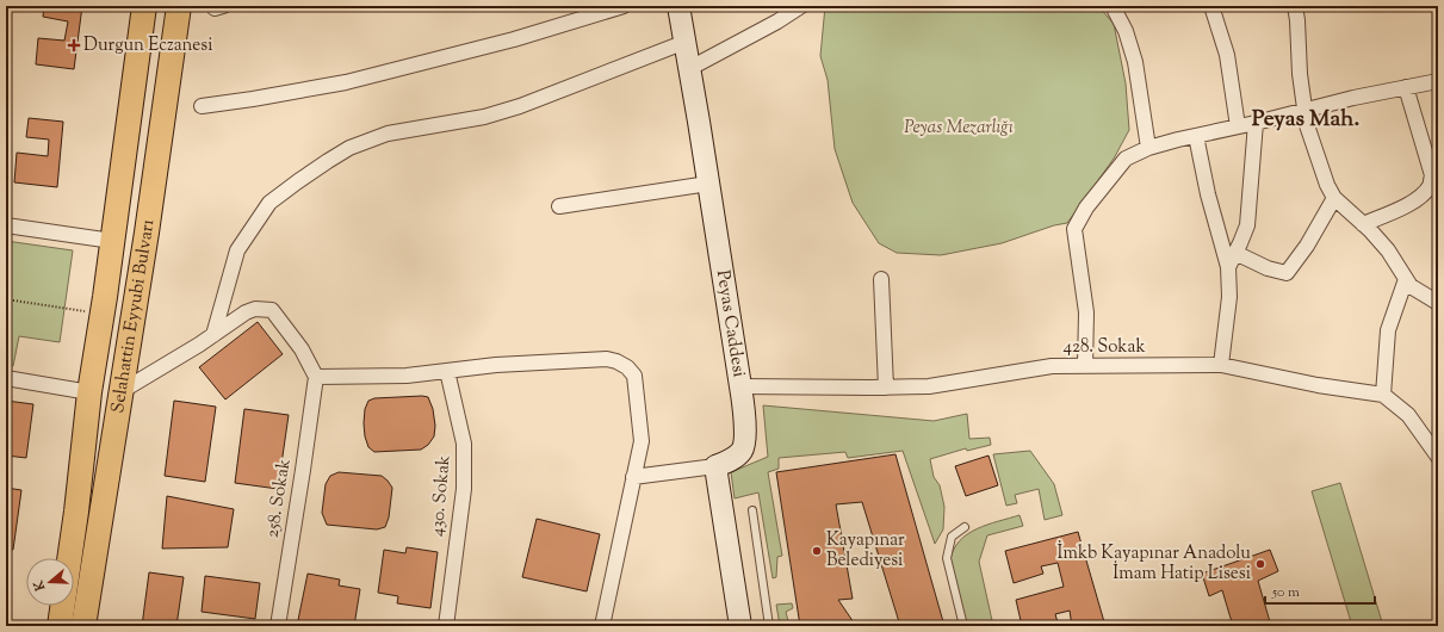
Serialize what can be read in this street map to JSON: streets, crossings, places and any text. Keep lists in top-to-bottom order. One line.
{"streets":{"main road":["Selahattin Eyyubi Bulvarı"],"street":["Peyas Caddesi","428. Sokak","430. Sokak","258. Sokak"]},"crossings":[["Peyas Caddesi","428. Sokak"]],"districts":["Peyas Mah."],"parks":["Peyas Mezarlığı"],"places":{"health":["Durgun Eczanesi"],"other":["Kayapınar Belediyesi","İmkb Kayapınar Anadolu İmam Hatip Lisesi"]},"scale_bar":"50 m","north":"left"}
